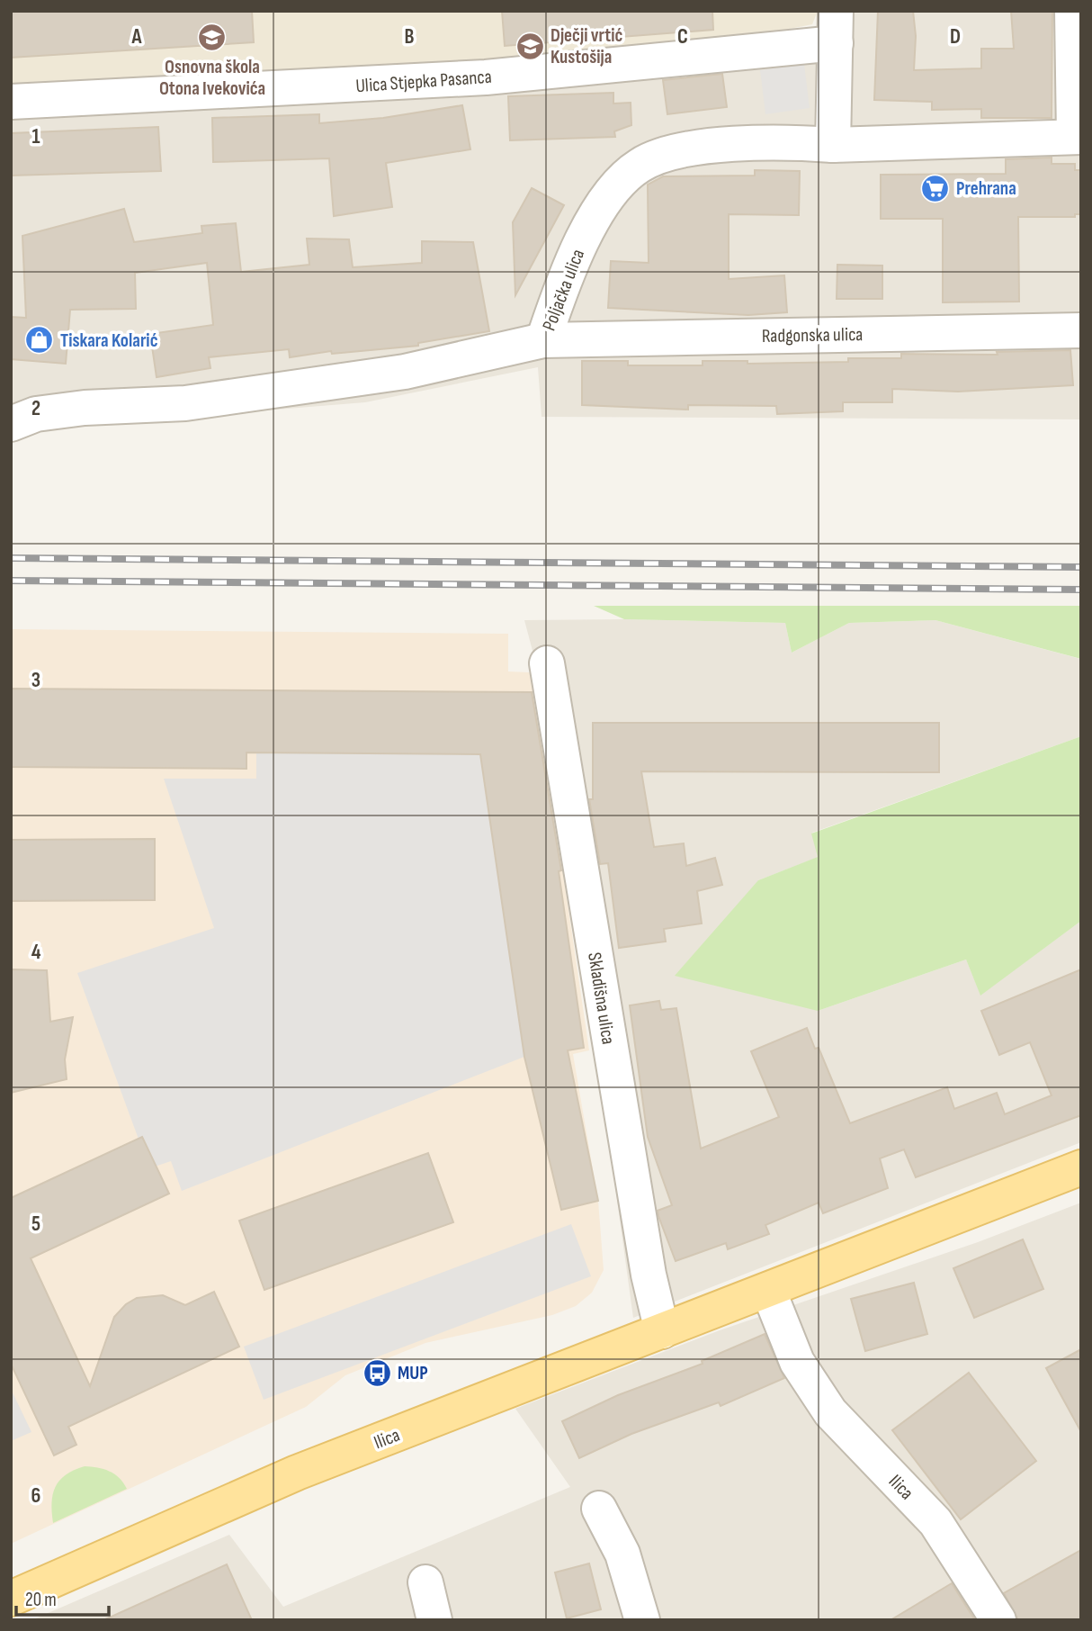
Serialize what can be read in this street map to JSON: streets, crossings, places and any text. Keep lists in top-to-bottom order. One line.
{"streets":{"main road":["Ilica"],"street":["Ulica Stjepka Pasanca","Poljačka ulica","Radgonska ulica","Skladišna ulica"]},"crossings":[["Poljačka ulica","Radgonska ulica"],["Skladišna ulica","Ilica"]],"places":{"school or university":["Osnovna škola Otona Ivekovića","Dječji vrtić Kustošija"],"supermarket":["Prehrana"],"shop":["Tiskara Kolarić"],"bus stop":["MUP"]},"scale_bar":"20 m","grid":{"columns":["A","B","C","D"],"rows":["1","2","3","4","5","6"]}}
